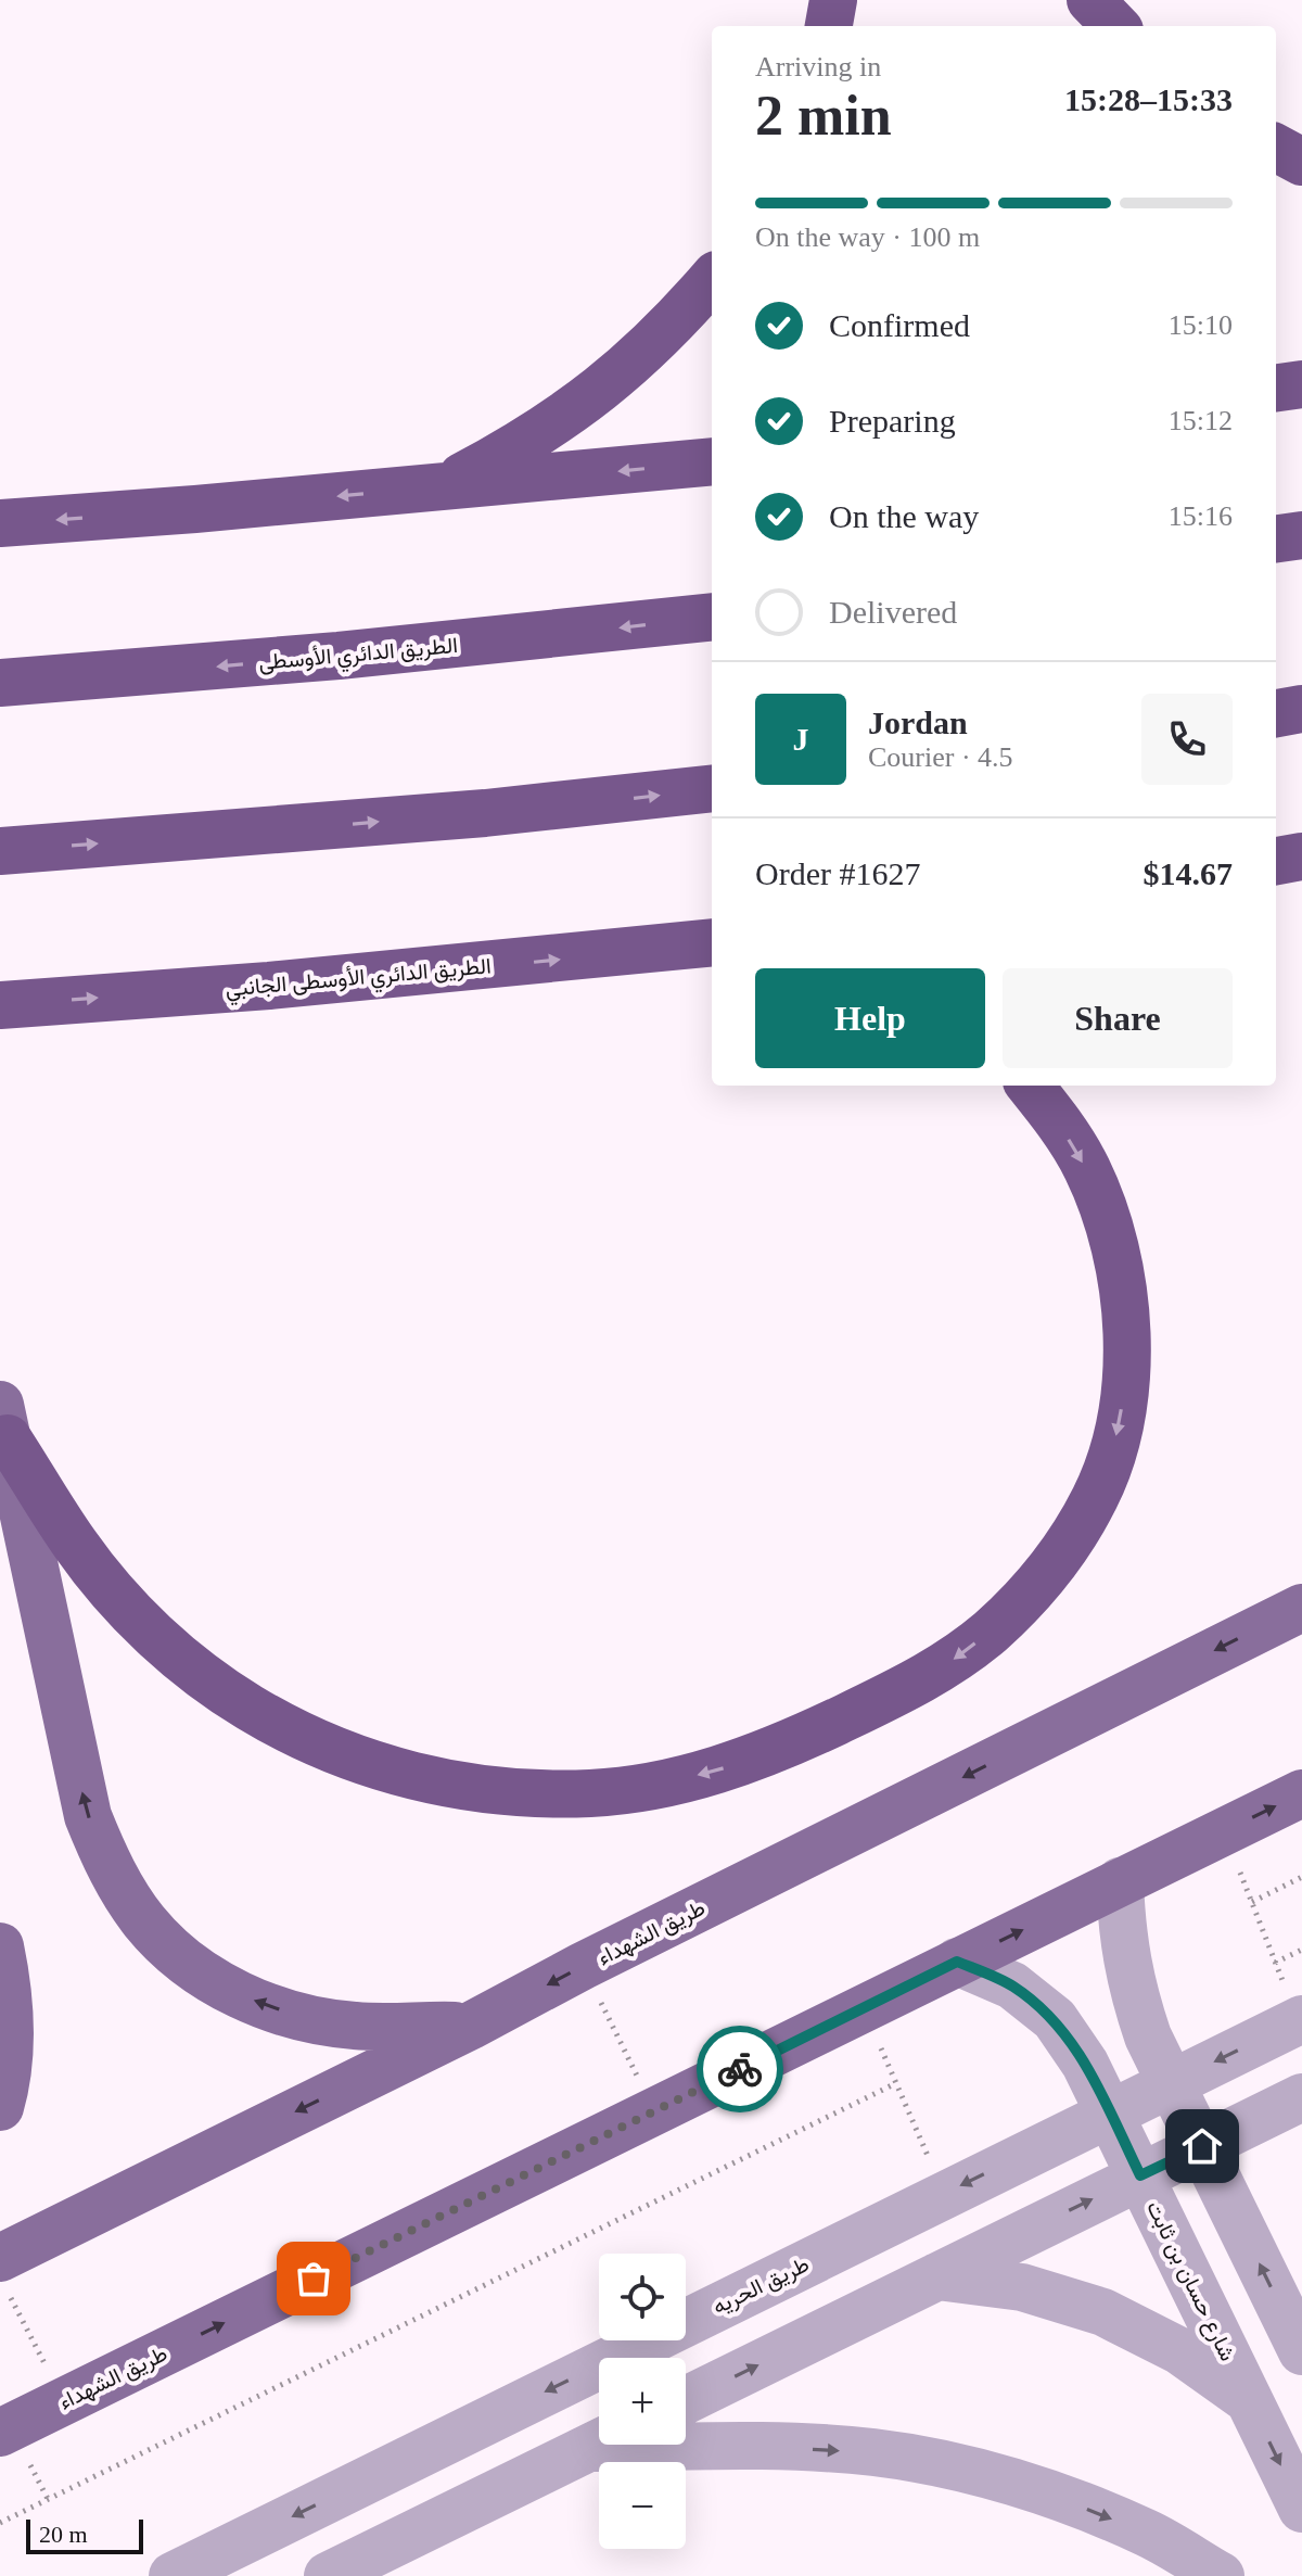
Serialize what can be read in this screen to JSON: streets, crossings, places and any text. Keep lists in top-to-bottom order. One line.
{"streets":{"highway":["الطريق الدائري الأوسطى","الطريق الدائري الأوسطى الجانبي"],"main road":["طريق الشهداء"],"street":["شارع حسان بن ثابت","طريق الحريه"]},"crossings":[["طريق الشهداء","شارع حسان بن ثابت"],["شارع حسان بن ثابت","طريق الحريه"]],"scale_bar":"20 m","page":{"heading":["2 min","Arriving in","15:28–15:33"],"panel":["Jordan","Courier · 4.5","Order #1627","$14.67"],"bar":"On the way · 100 m","list":[["Confirmed","15:10"],["Preparing","15:12"],["On the way","15:16"],"Delivered"],"round":"J","buttons":["Help","Share"],"map_buttons":["+","−"],"scale":"20 m"}}
